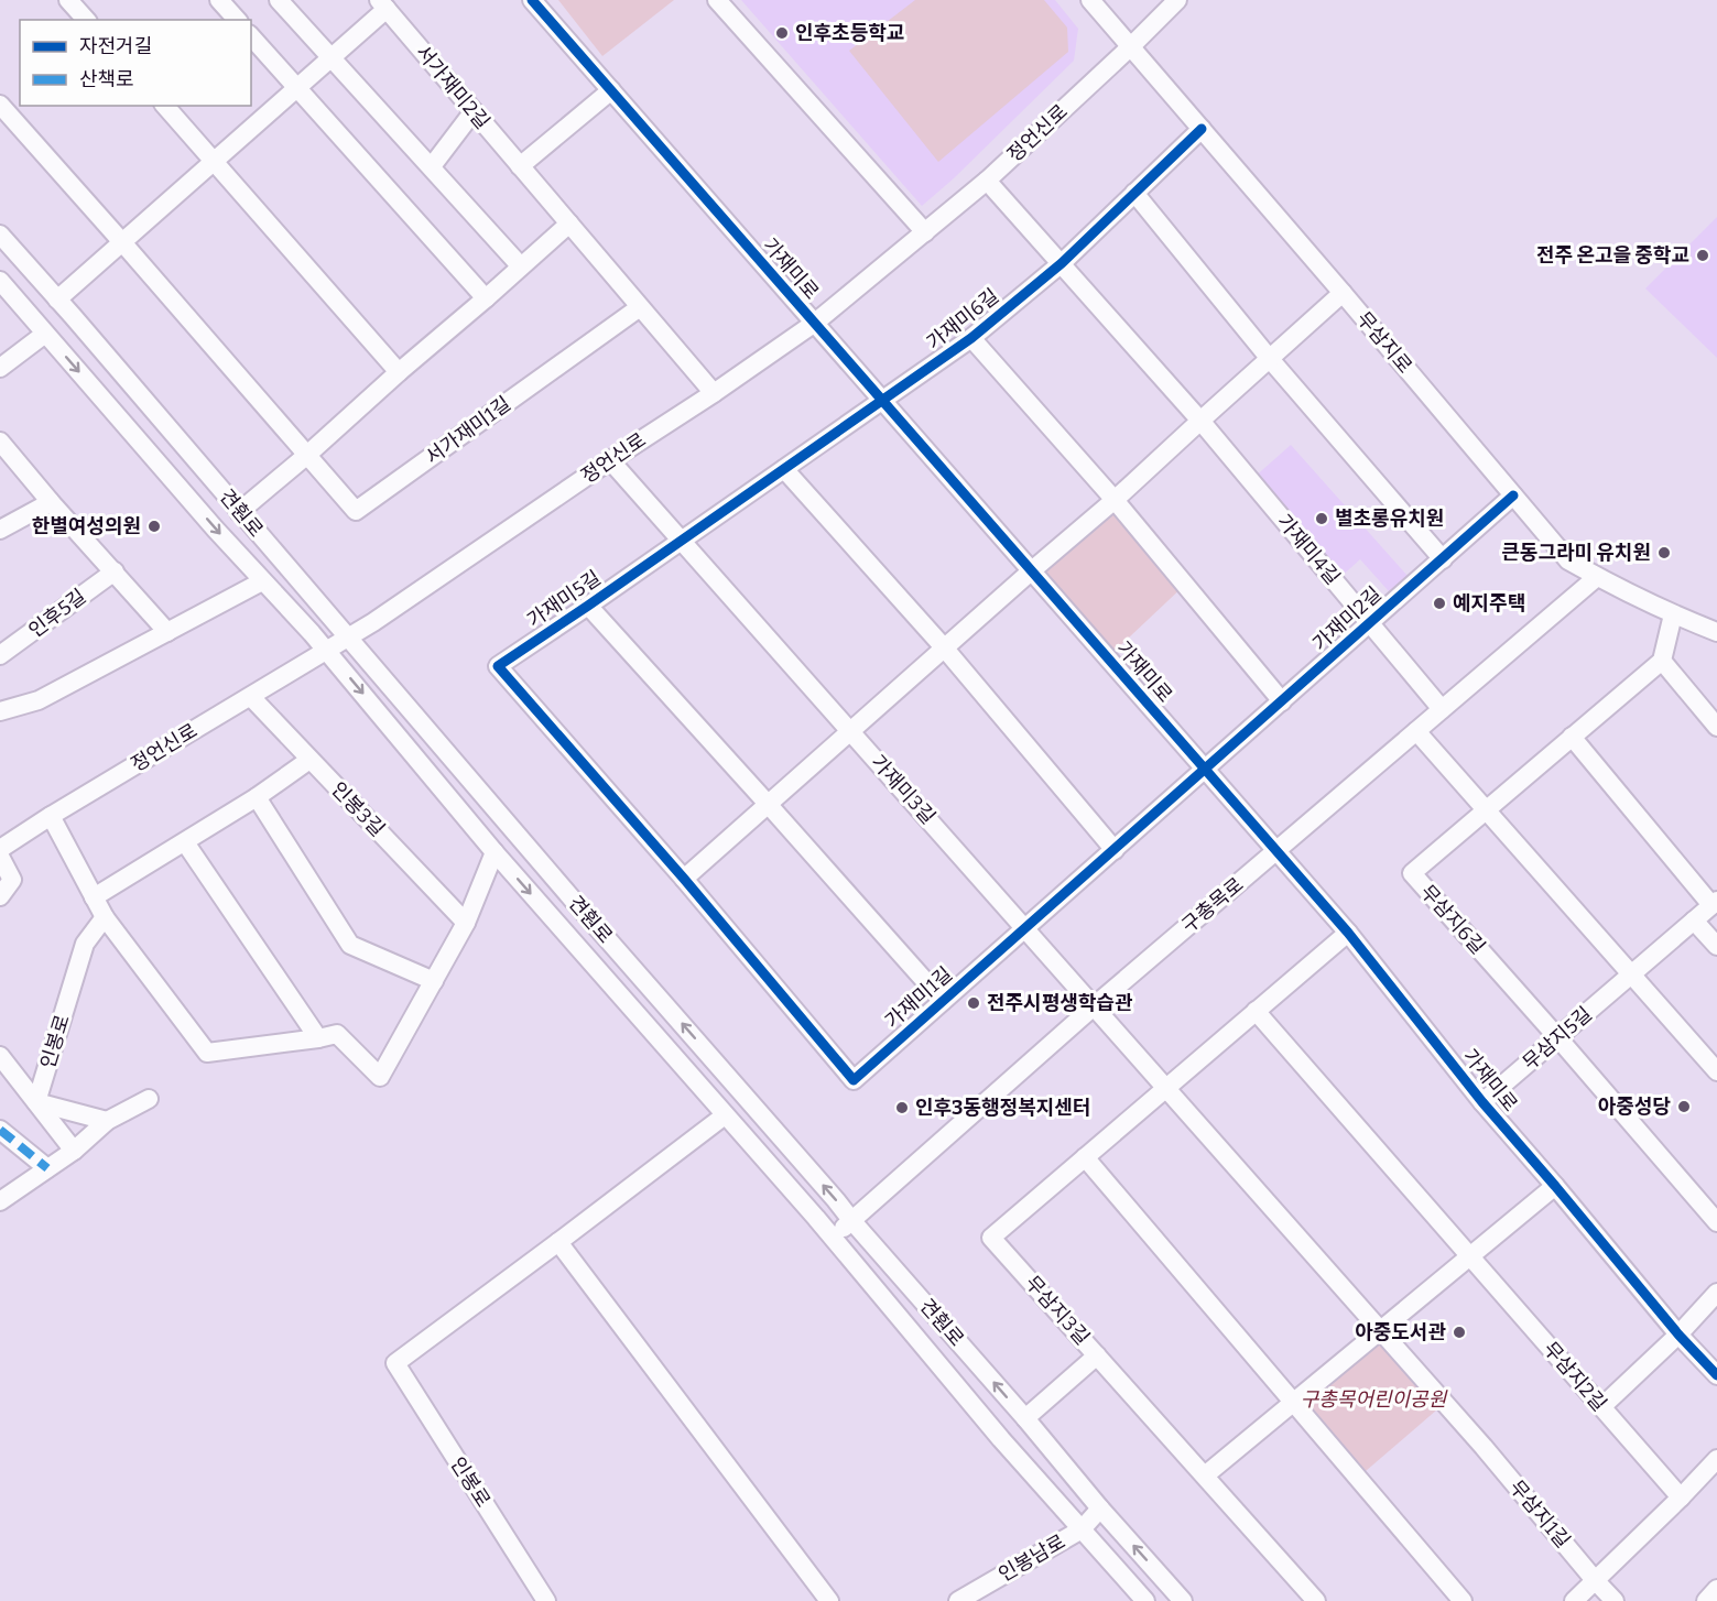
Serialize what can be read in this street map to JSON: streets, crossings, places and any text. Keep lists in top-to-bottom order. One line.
{"streets":{"street":["서가재미2길","정언신로","가재미로","가재미6길","무삼지로","서가재미1길","견훤로","가재미4길","가재미5길","인후5길","가재미2길","가재미3길","인봉3길","구총목로","무삼지6길","가재미1길","무삼지5길","인봉로","무삼지3길","무삼지2길","무삼지1길","인봉남로"]},"crossings":[["서가재미2길","서가재미1길"],["서가재미2길","견훤로"],["정언신로","가재미로"],["정언신로","무삼지로"],["정언신로","견훤로"],["정언신로","인봉3길"],["가재미로","가재미6길"],["가재미로","가재미5길"],["가재미로","가재미2길"],["가재미로","구총목로"],["가재미로","가재미1길"],["가재미로","무삼지5길"],["가재미로","무삼지3길"],["가재미6길","무삼지로"],["가재미6길","가재미4길"],["가재미6길","가재미5길"],["무삼지로","가재미2길"],["무삼지로","구총목로"],["견훤로","구총목로"],["견훤로","인봉남로"],["가재미4길","가재미2길"],["가재미4길","구총목로"],["가재미5길","가재미3길"],["가재미5길","가재미1길"],["가재미2길","가재미1길"],["가재미3길","가재미1길"],["무삼지6길","무삼지5길"],["무삼지3길","무삼지2길"]],"parks":["구총목어린이공원"],"places":["인후초등학교","전주 온고을 중학교","별초롱유치원","한별여성의원","큰동그라미 유치원","예지주택","전주시평생학습관","아중성당","인후3동행정복지센터","아중도서관"],"legend":["자전거길","산책로"]}
